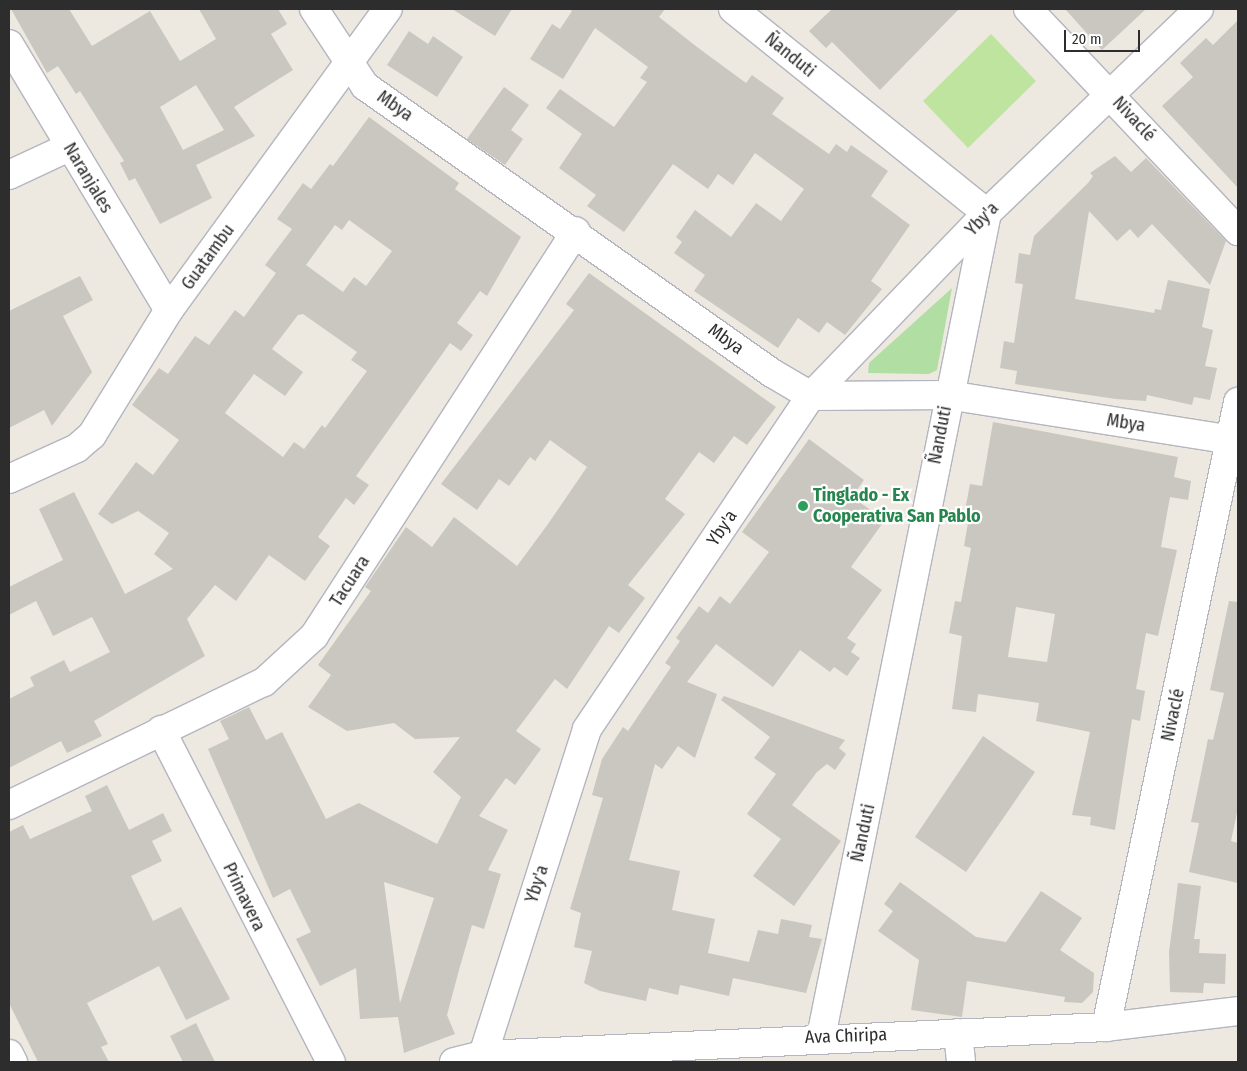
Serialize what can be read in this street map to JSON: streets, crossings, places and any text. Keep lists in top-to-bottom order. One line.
{"streets":{"street":["Ñanduti","Mbya","Nivaclé","Naranjales","Yby'a","Guatambu","Tacuara","Primavera","Ava Chiripa"]},"crossings":[["Ñanduti","Mbya"],["Ñanduti","Yby'a"],["Ñanduti","Ava Chiripa"],["Mbya","Nivaclé"],["Mbya","Yby'a"],["Mbya","Guatambu"],["Mbya","Tacuara"],["Nivaclé","Yby'a"],["Nivaclé","Ava Chiripa"],["Naranjales","Guatambu"],["Yby'a","Ava Chiripa"],["Tacuara","Primavera"]],"places":["Tinglado - Ex Cooperativa San Pablo"],"scale_bar":"20 m"}
